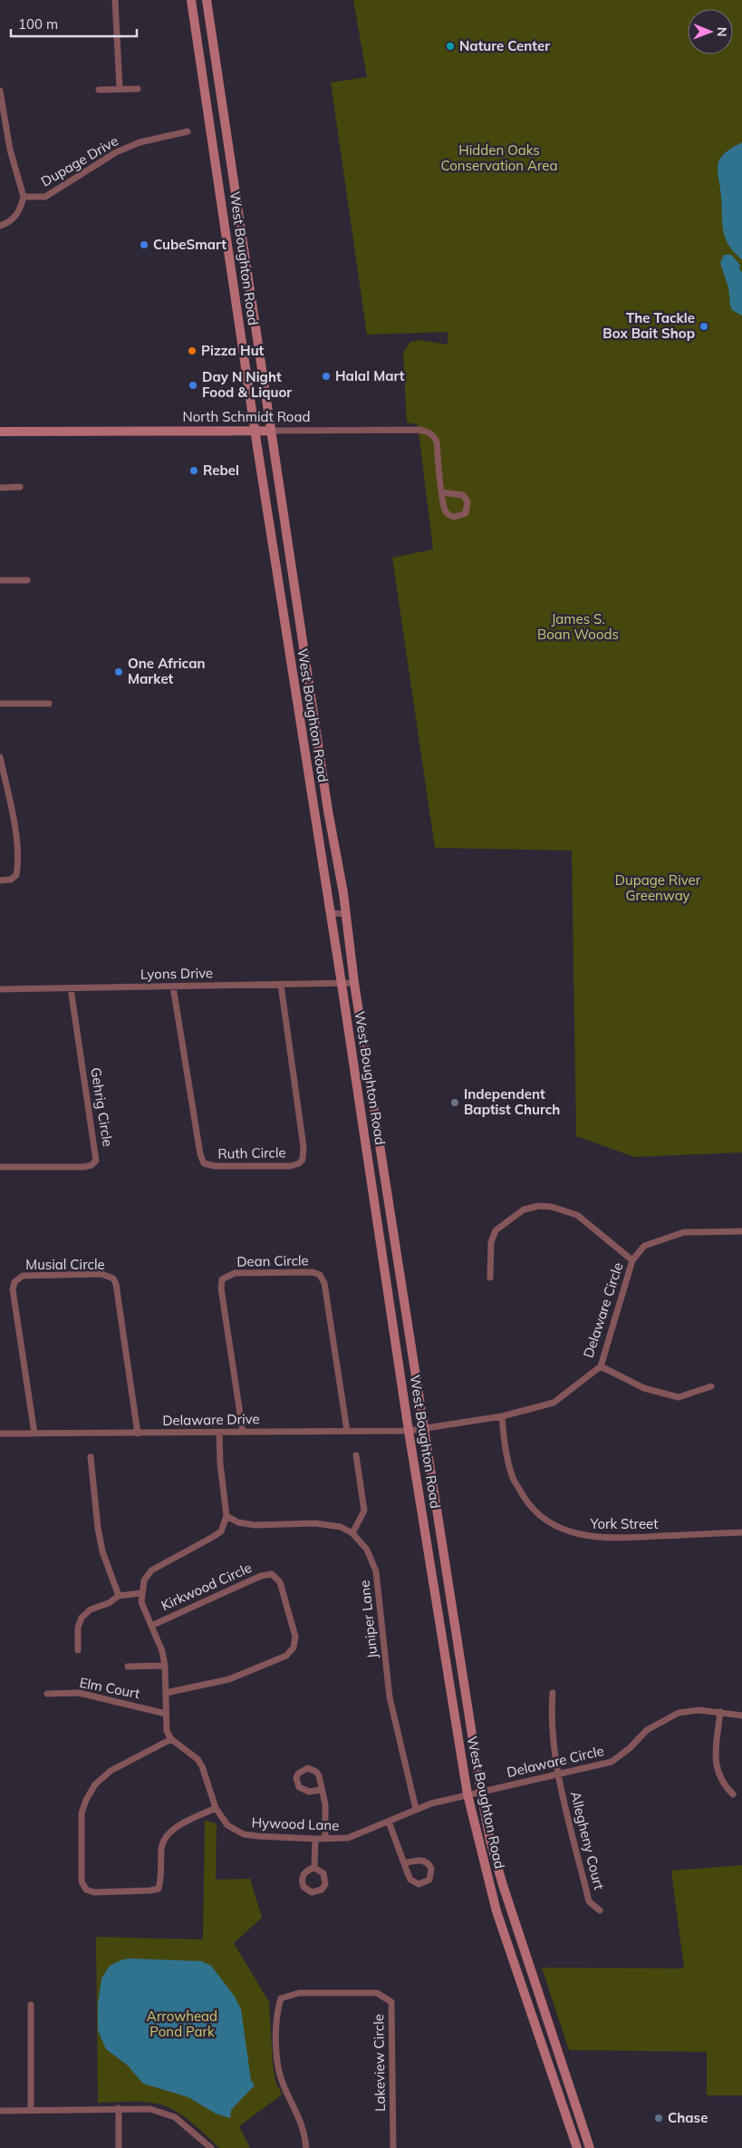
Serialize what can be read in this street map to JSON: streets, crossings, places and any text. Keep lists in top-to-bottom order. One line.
{"streets":{"main road":["West Boughton Road","North Schmidt Road"],"street":["Dupage Drive","Lyons Drive","Gehrig Circle","Ruth Circle","Dean Circle","Musial Circle","Delaware Circle","Delaware Drive","York Street","Kirkwood Circle","Juniper Lane","Elm Court","Hywood Lane","Allegheny Court","Lakeview Circle"]},"crossings":[["West Boughton Road","North Schmidt Road"],["West Boughton Road","Lyons Drive"],["West Boughton Road","Delaware Circle"],["West Boughton Road","Delaware Drive"],["West Boughton Road","Hywood Lane"],["Lyons Drive","Gehrig Circle"],["Lyons Drive","Ruth Circle"],["Dean Circle","Delaware Drive"],["Musial Circle","Delaware Drive"],["Delaware Circle","Delaware Drive"],["Delaware Circle","York Street"],["Delaware Circle","Hywood Lane"],["Delaware Circle","Allegheny Court"],["Juniper Lane","Hywood Lane"]],"parks":["Hidden Oaks Conservation Area","James S. Boan Woods","Dupage River Greenway","Arrowhead Pond Park"],"places":["Nature Center","CubeSmart","The Tackle Box Bait Shop","Pizza Hut","Halal Mart","Day N Night Food & Liquor","Rebel","One African Market","Independent Baptist Church","Chase"],"scale_bar":"100 m","north":"right"}
